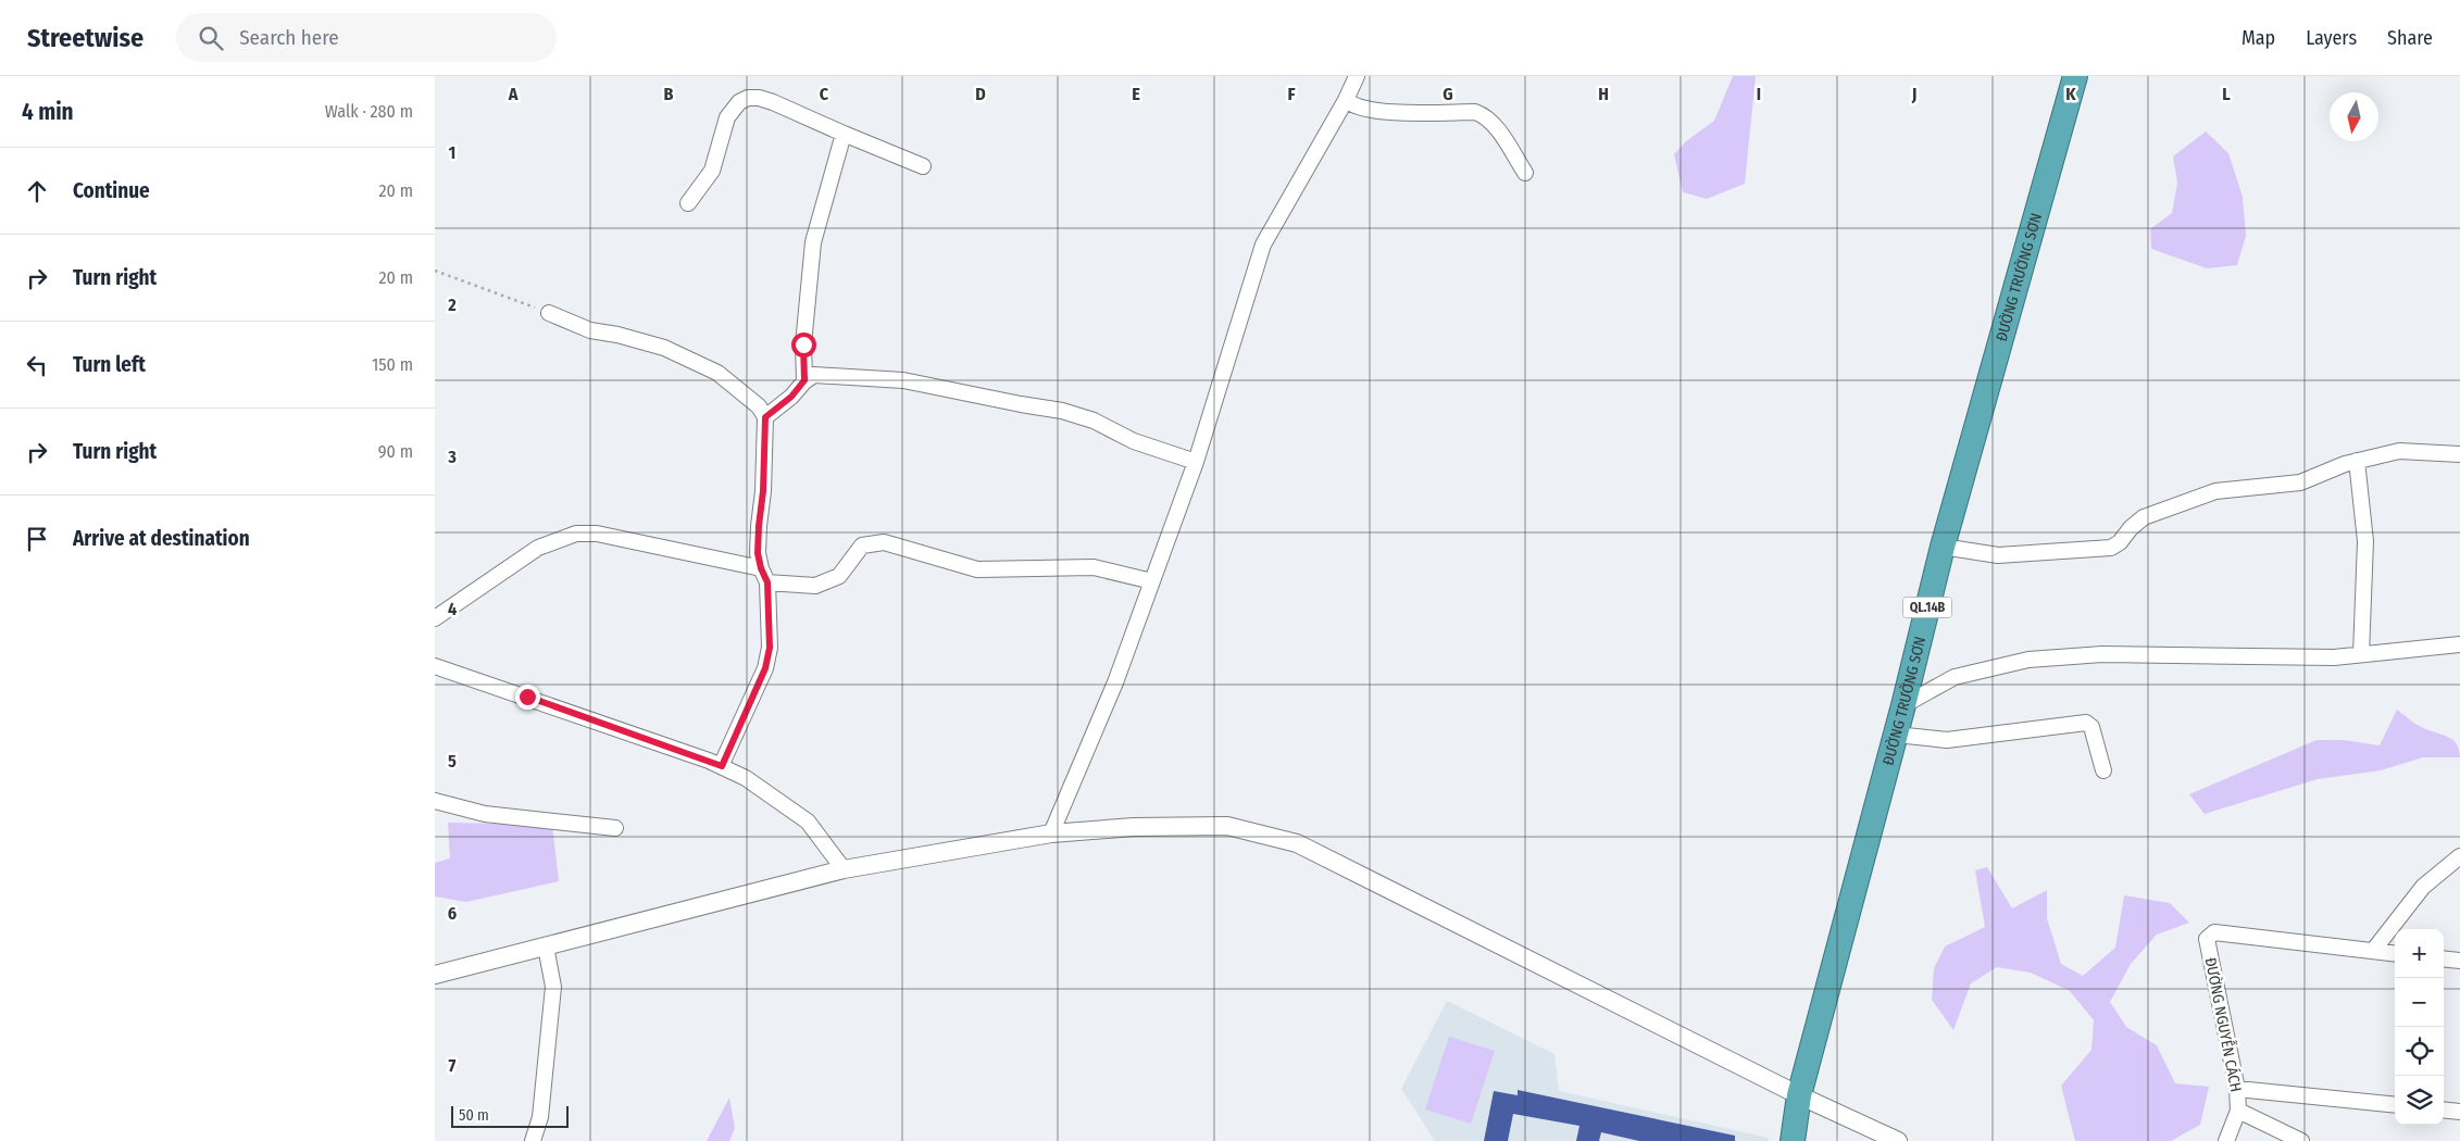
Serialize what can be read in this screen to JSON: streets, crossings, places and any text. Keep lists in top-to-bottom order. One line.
{"streets":{"highway":["ĐƯỜNG TRƯỜNG SƠN","QL.14B"],"street":["ĐƯỜNG NGUYỄN CÁCH"]},"scale_bar":"50 m","north":"bottom","page":{"header":"Streetwise","search":"Search here","nav":["Map","Layers","Share"],"heading":["4 min","Walk · 280 m"],"list":[["Continue","20 m"],["Turn right","20 m"],["Turn left","150 m"],["Turn right","90 m"],"Arrive at destination"],"map_buttons":["+","−"],"scale":"50 m"},"grid":{"columns":["A","B","C","D","E","F","G","H","I","J","K","L"],"rows":["1","2","3","4","5","6","7"]}}
